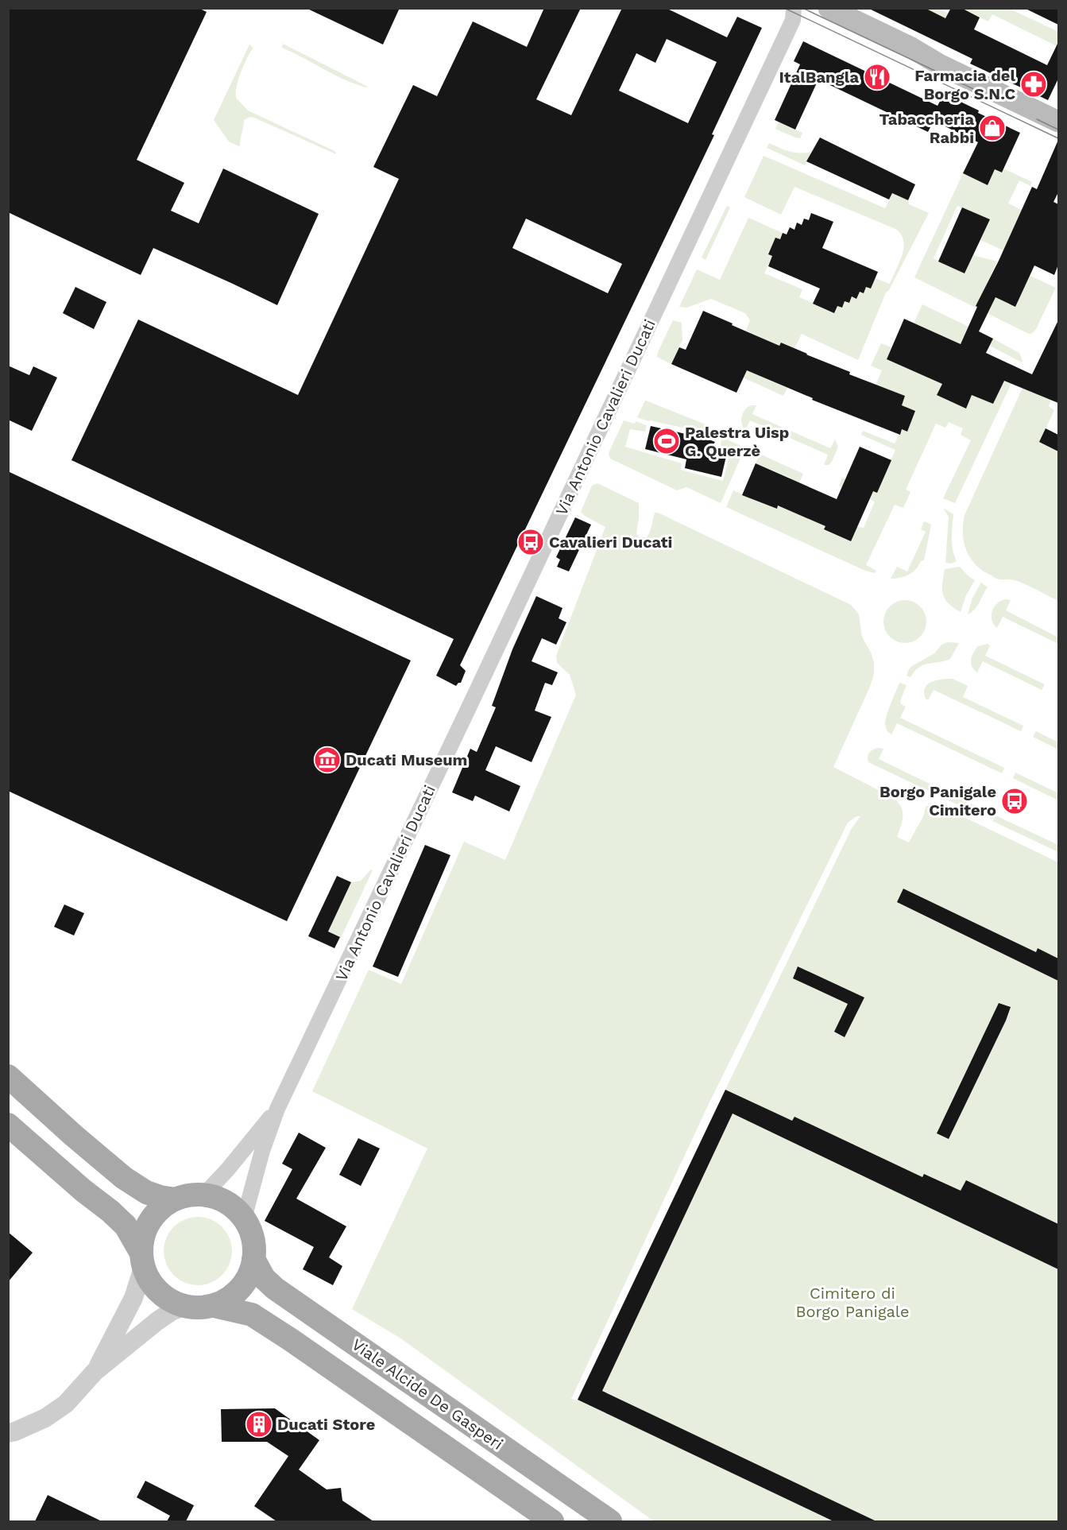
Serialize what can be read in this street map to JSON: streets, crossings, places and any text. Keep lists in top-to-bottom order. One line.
{"streets":{"main road":["Viale Alcide De Gasperi"],"street":["Via Antonio Cavalieri Ducati"]},"crossings":[["Via Antonio Cavalieri Ducati","Viale Alcide De Gasperi"]],"parks":["Cimitero di Borgo Panigale"],"places":{"restaurant":["ItalBangla"],"pharmacy":["Farmacia del Borgo S.N.C"],"shop":["Tabaccheria Rabbi"],"sports":["Palestra Uisp G. Querzè"],"bus stop":["Cavalieri Ducati","Borgo Panigale Cimitero"],"museum":["Ducati Museum"],"building":["Ducati Store"]}}
